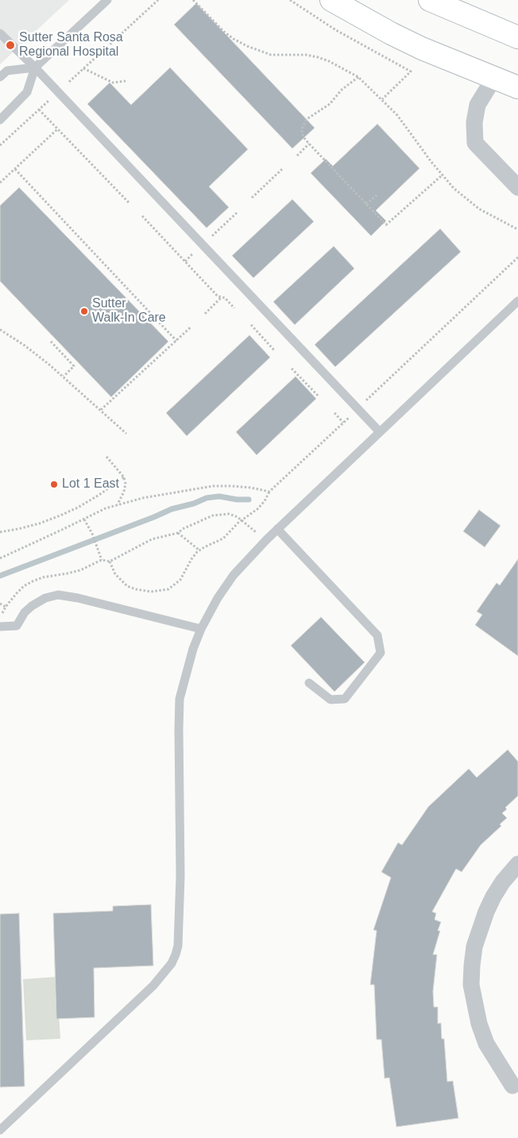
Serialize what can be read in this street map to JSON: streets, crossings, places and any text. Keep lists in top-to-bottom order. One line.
{"places":["Sutter Santa Rosa Regional Hospital","Sutter Walk-In Care","Lot 1 East"]}
